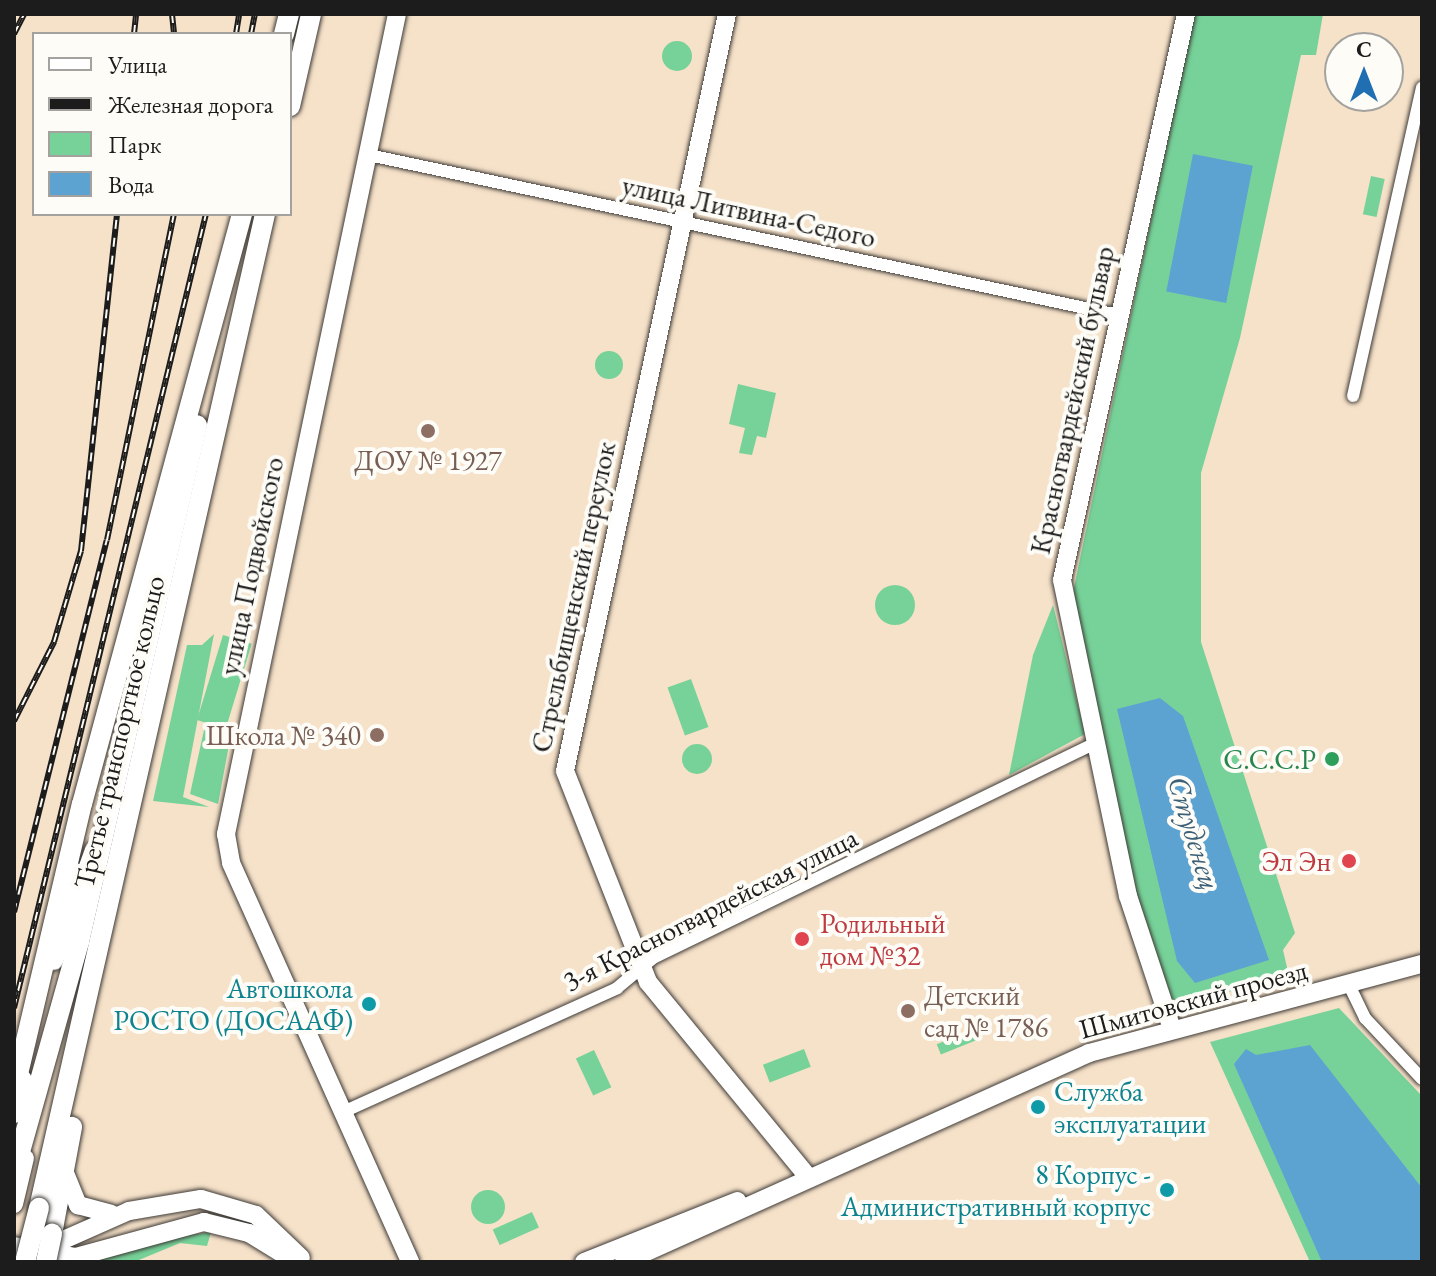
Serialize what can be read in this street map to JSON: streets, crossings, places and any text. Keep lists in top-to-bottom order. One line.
{"streets":{"main road":["Третье транспортное кольцо"],"street":["улица Литвина-Седого","Красногвардейский бульвар","улица Подвойского","Стрельбищенский переулок","3-я Красногвардейская улица","Шмитовский проезд"]},"crossings":[["улица Литвина-Седого","Красногвардейский бульвар"],["улица Литвина-Седого","улица Подвойского"],["улица Литвина-Седого","Стрельбищенский переулок"],["Красногвардейский бульвар","3-я Красногвардейская улица"],["Красногвардейский бульвар","Шмитовский проезд"],["улица Подвойского","3-я Красногвардейская улица"],["Стрельбищенский переулок","3-я Красногвардейская улица"],["Стрельбищенский переулок","Шмитовский проезд"]],"water":["Студенец"],"places":["ДОУ № 1927","Школа № 340","С.С.С.Р","Эл Эн","Родильный дом №32","Автошкола РОСТО (ДОСААФ)","Детский сад № 1786","Служба эксплуатации","8 Корпус - Административный корпус"],"legend":["Улица","Железная дорога","Парк","Вода"],"north":"top"}
